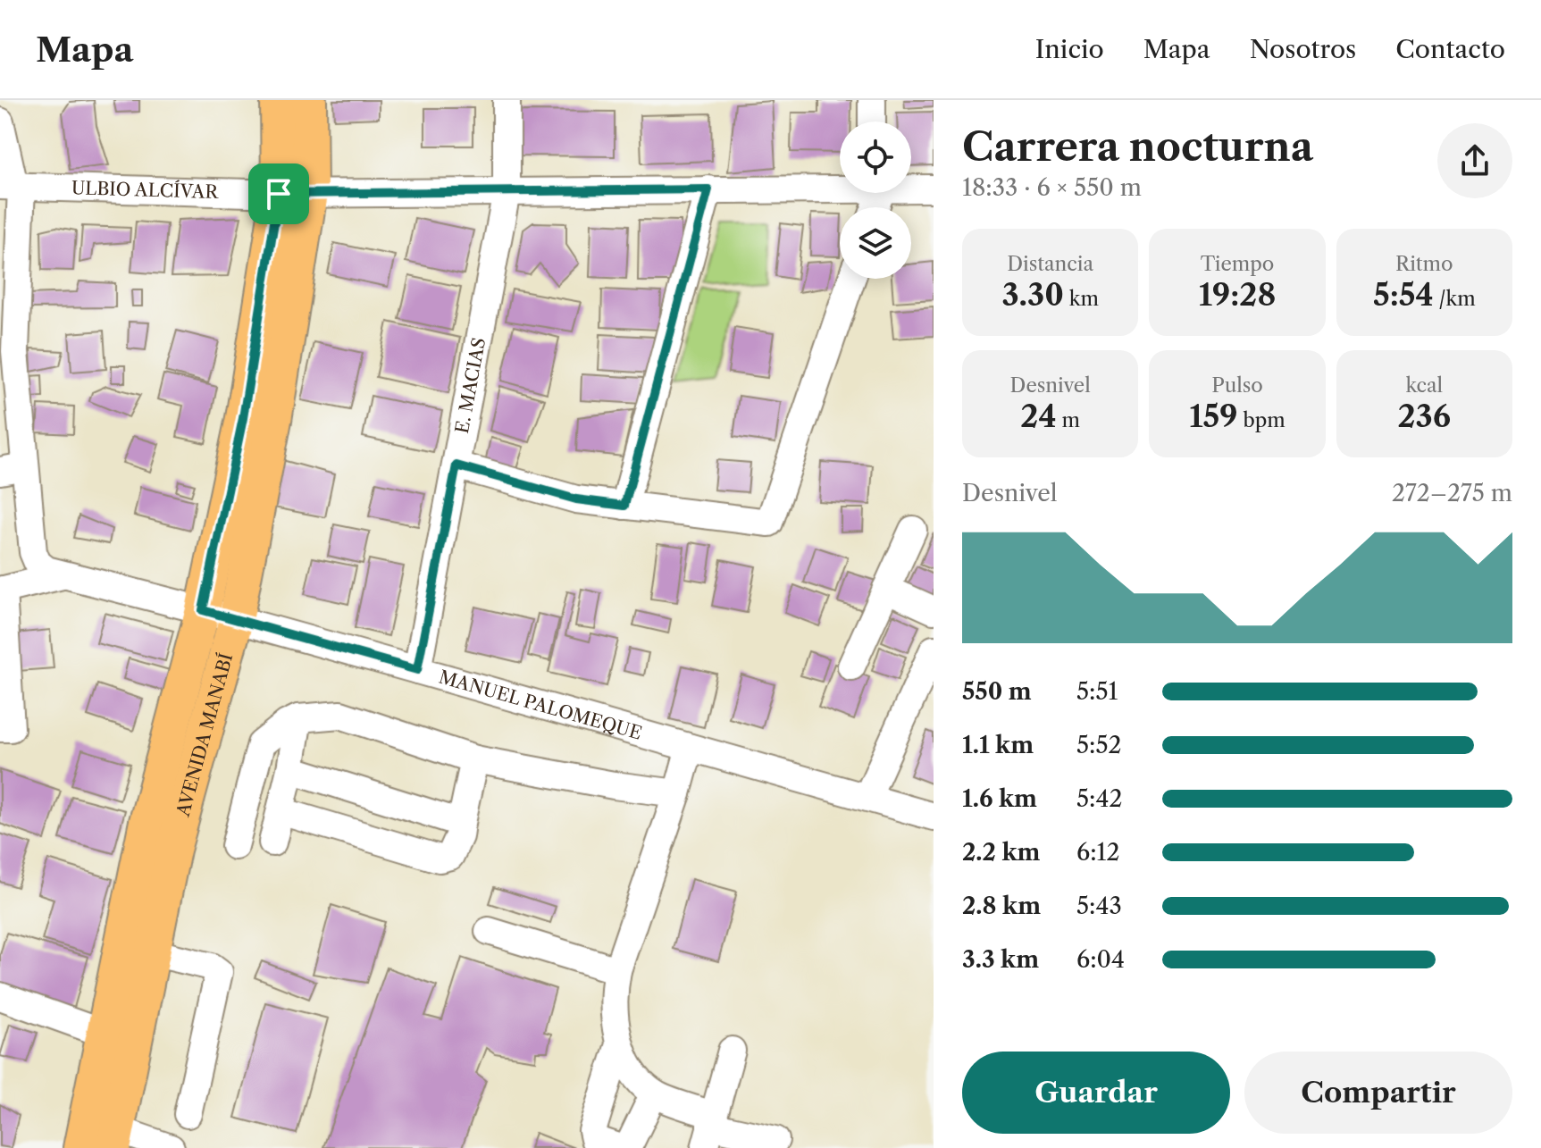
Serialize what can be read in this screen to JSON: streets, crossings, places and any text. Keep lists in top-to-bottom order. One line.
{"streets":{"main road":["AVENIDA MANABÍ"],"street":["ULBIO ALCÍVAR","E. MACIAS","MANUEL PALOMEQUE"]},"crossings":[["ULBIO ALCÍVAR","E. MACIAS"],["ULBIO ALCÍVAR","AVENIDA MANABÍ"],["E. MACIAS","MANUEL PALOMEQUE"],["MANUEL PALOMEQUE","AVENIDA MANABÍ"]],"page":{"header":"Mapa","nav":["Inicio","Mapa","Nosotros","Contacto"],"heading":["Carrera nocturna","18:33 · 6 × 550 m"],"stats":[["Distancia","3.30 km"],["Tiempo","19:28"],["Ritmo","5:54 /km"],["Desnivel","24 m"],["Pulso","159 bpm"],["kcal","236"]],"chart":["Desnivel","272–275 m"],"list":[{"name":"550 m","note":"5:51"},{"name":"1.1 km","note":"5:52"},{"name":"1.6 km","note":"5:42"},{"name":"2.2 km","note":"6:12"},{"name":"2.8 km","note":"5:43"},{"name":"3.3 km","note":"6:04"}],"buttons":["Guardar","Compartir"]}}
